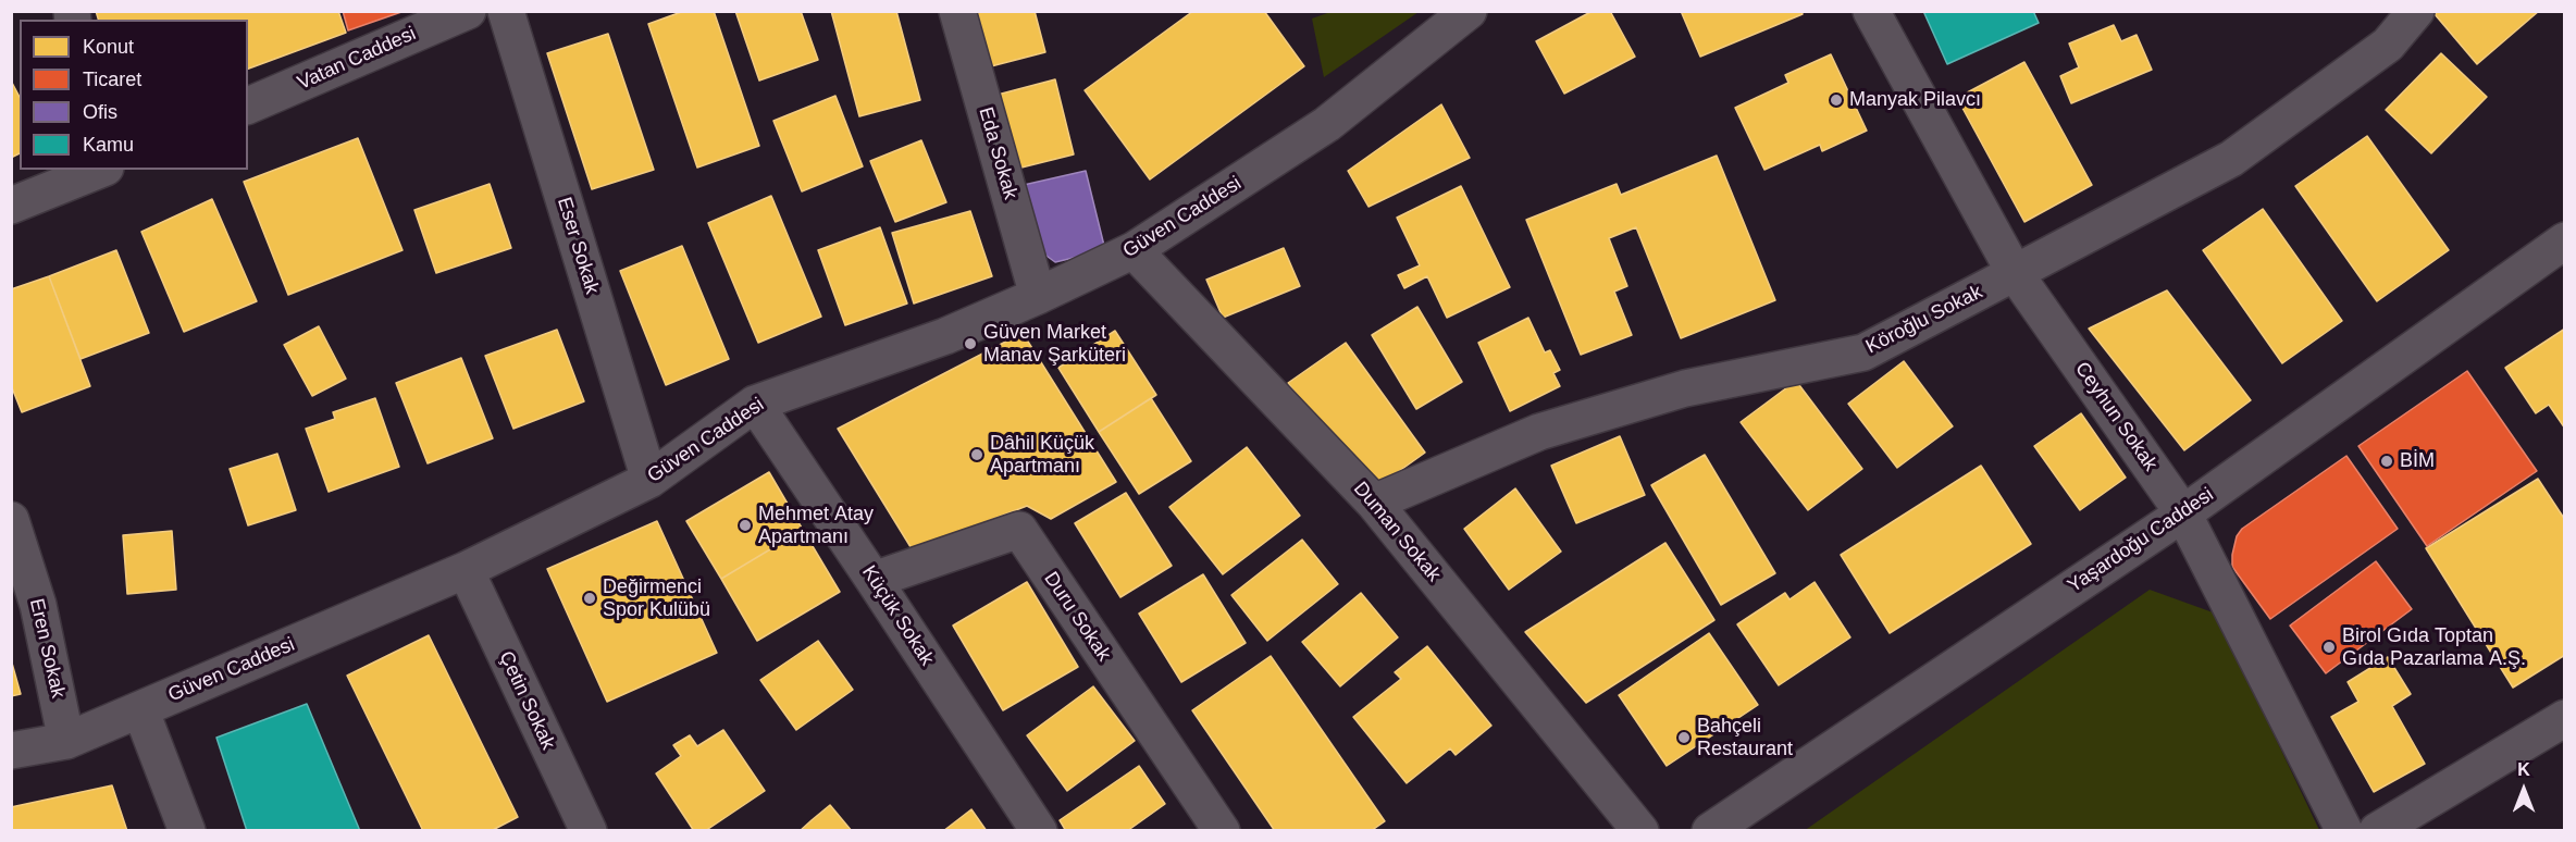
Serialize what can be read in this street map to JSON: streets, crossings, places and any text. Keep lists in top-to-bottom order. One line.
{"streets":{"street":["Vatan Caddesi","Eda Sokak","Güven Caddesi","Eser Sokak","Köroğlu Sokak","Ceyhun Sokak","Duman Sokak","Yaşardoğu Caddesi","Küçük Sokak","Duru Sokak","Eren Sokak","Çetin Sokak"]},"crossings":[["Eda Sokak","Güven Caddesi"],["Güven Caddesi","Eser Sokak"],["Güven Caddesi","Duman Sokak"],["Güven Caddesi","Küçük Sokak"],["Güven Caddesi","Eren Sokak"],["Güven Caddesi","Çetin Sokak"],["Köroğlu Sokak","Ceyhun Sokak"],["Köroğlu Sokak","Duman Sokak"],["Ceyhun Sokak","Yaşardoğu Caddesi"],["Küçük Sokak","Duru Sokak"]],"places":["Manyak Pilavcı","Güven Market Manav Şarküteri","Dâhil Küçük Apartmanı","BİM","Mehmet Atay Apartmanı","Değirmenci Spor Kulübü","Birol Gıda Toptan Gıda Pazarlama A.Ş.","Bahçeli Restaurant"],"legend":["Konut","Ticaret","Ofis","Kamu"],"north":"top"}
